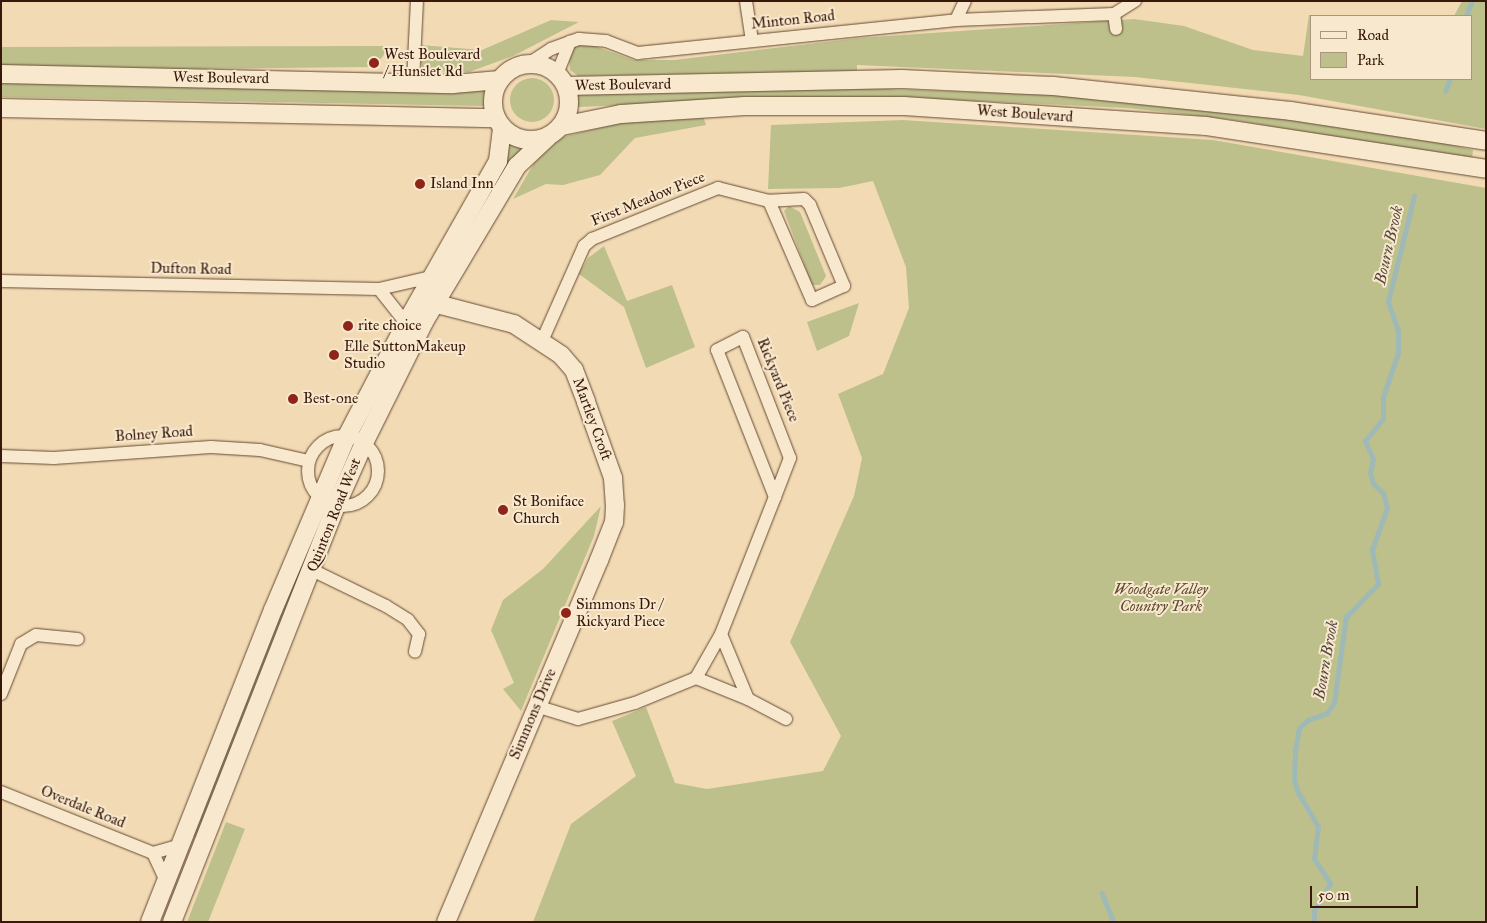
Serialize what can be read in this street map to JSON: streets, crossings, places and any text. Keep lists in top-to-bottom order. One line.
{"streets":{"main road":["West Boulevard","Martley Croft","Quinton Road West","Simmons Drive"],"street":["Minton Road","First Meadow Piece","Dufton Road","Rickyard Piece","Bolney Road","Overdale Road"]},"crossings":[["Minton Road","West Boulevard"],["Minton Road","Quinton Road West"],["West Boulevard","Quinton Road West"],["First Meadow Piece","Martley Croft"],["Dufton Road","Quinton Road West"],["Martley Croft","Quinton Road West"],["Martley Croft","Simmons Drive"]],"water":["Bourn Brook"],"parks":["Woodgate Valley Country Park"],"places":["West Boulevard / Hunslet Rd","Island Inn","rite choice","Elle SuttonMakeup Studio","Best-one","St Boniface Church","Simmons Dr / Rickyard Piece"],"legend":["Road","Park"],"scale_bar":"50 m"}
